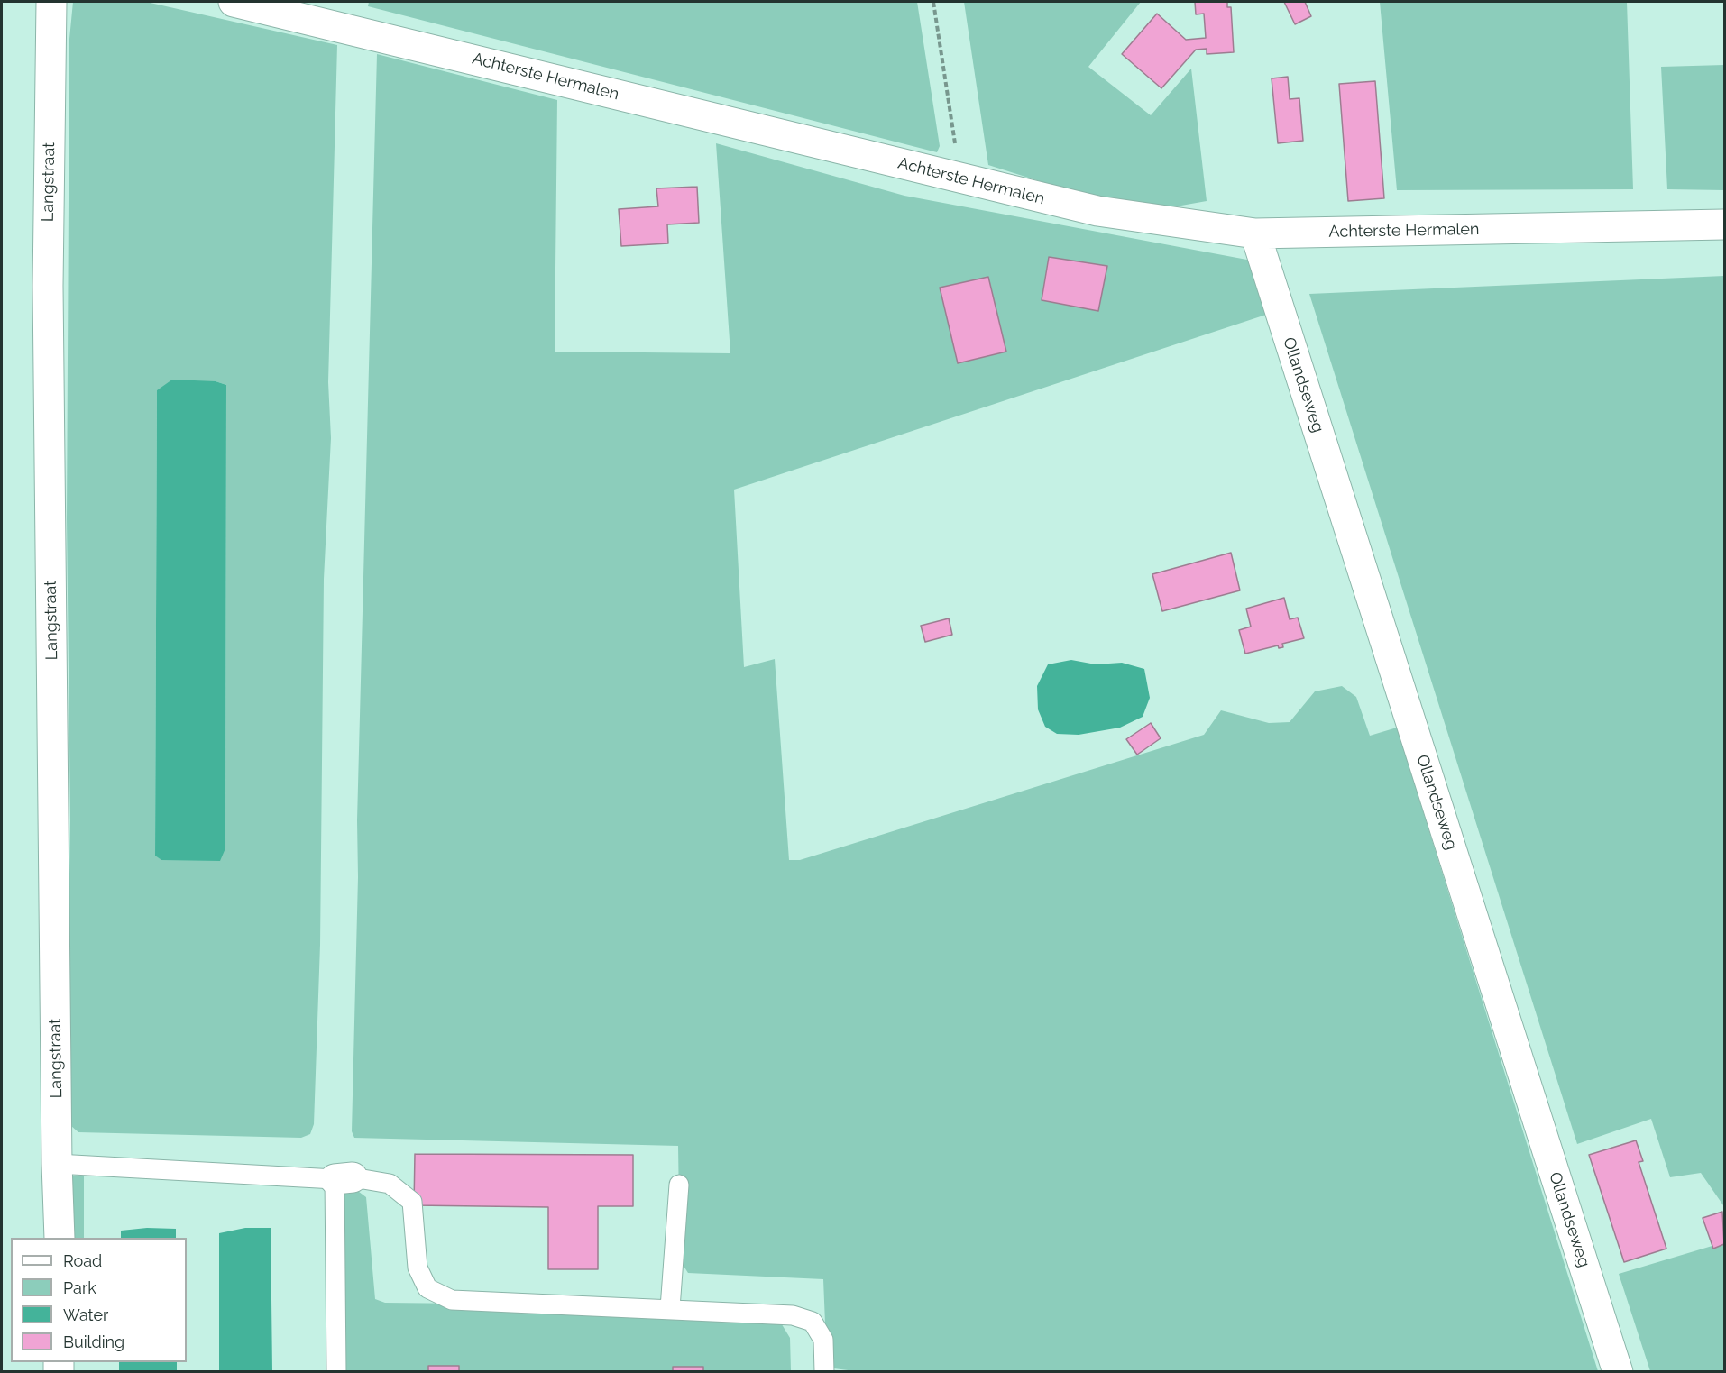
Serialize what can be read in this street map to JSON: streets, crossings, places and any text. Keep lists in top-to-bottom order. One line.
{"streets":{"street":["Achterste Hermalen","Langstraat","Ollandseweg"]},"crossings":[["Achterste Hermalen","Ollandseweg"]],"legend":["Road","Park","Water","Building"]}
